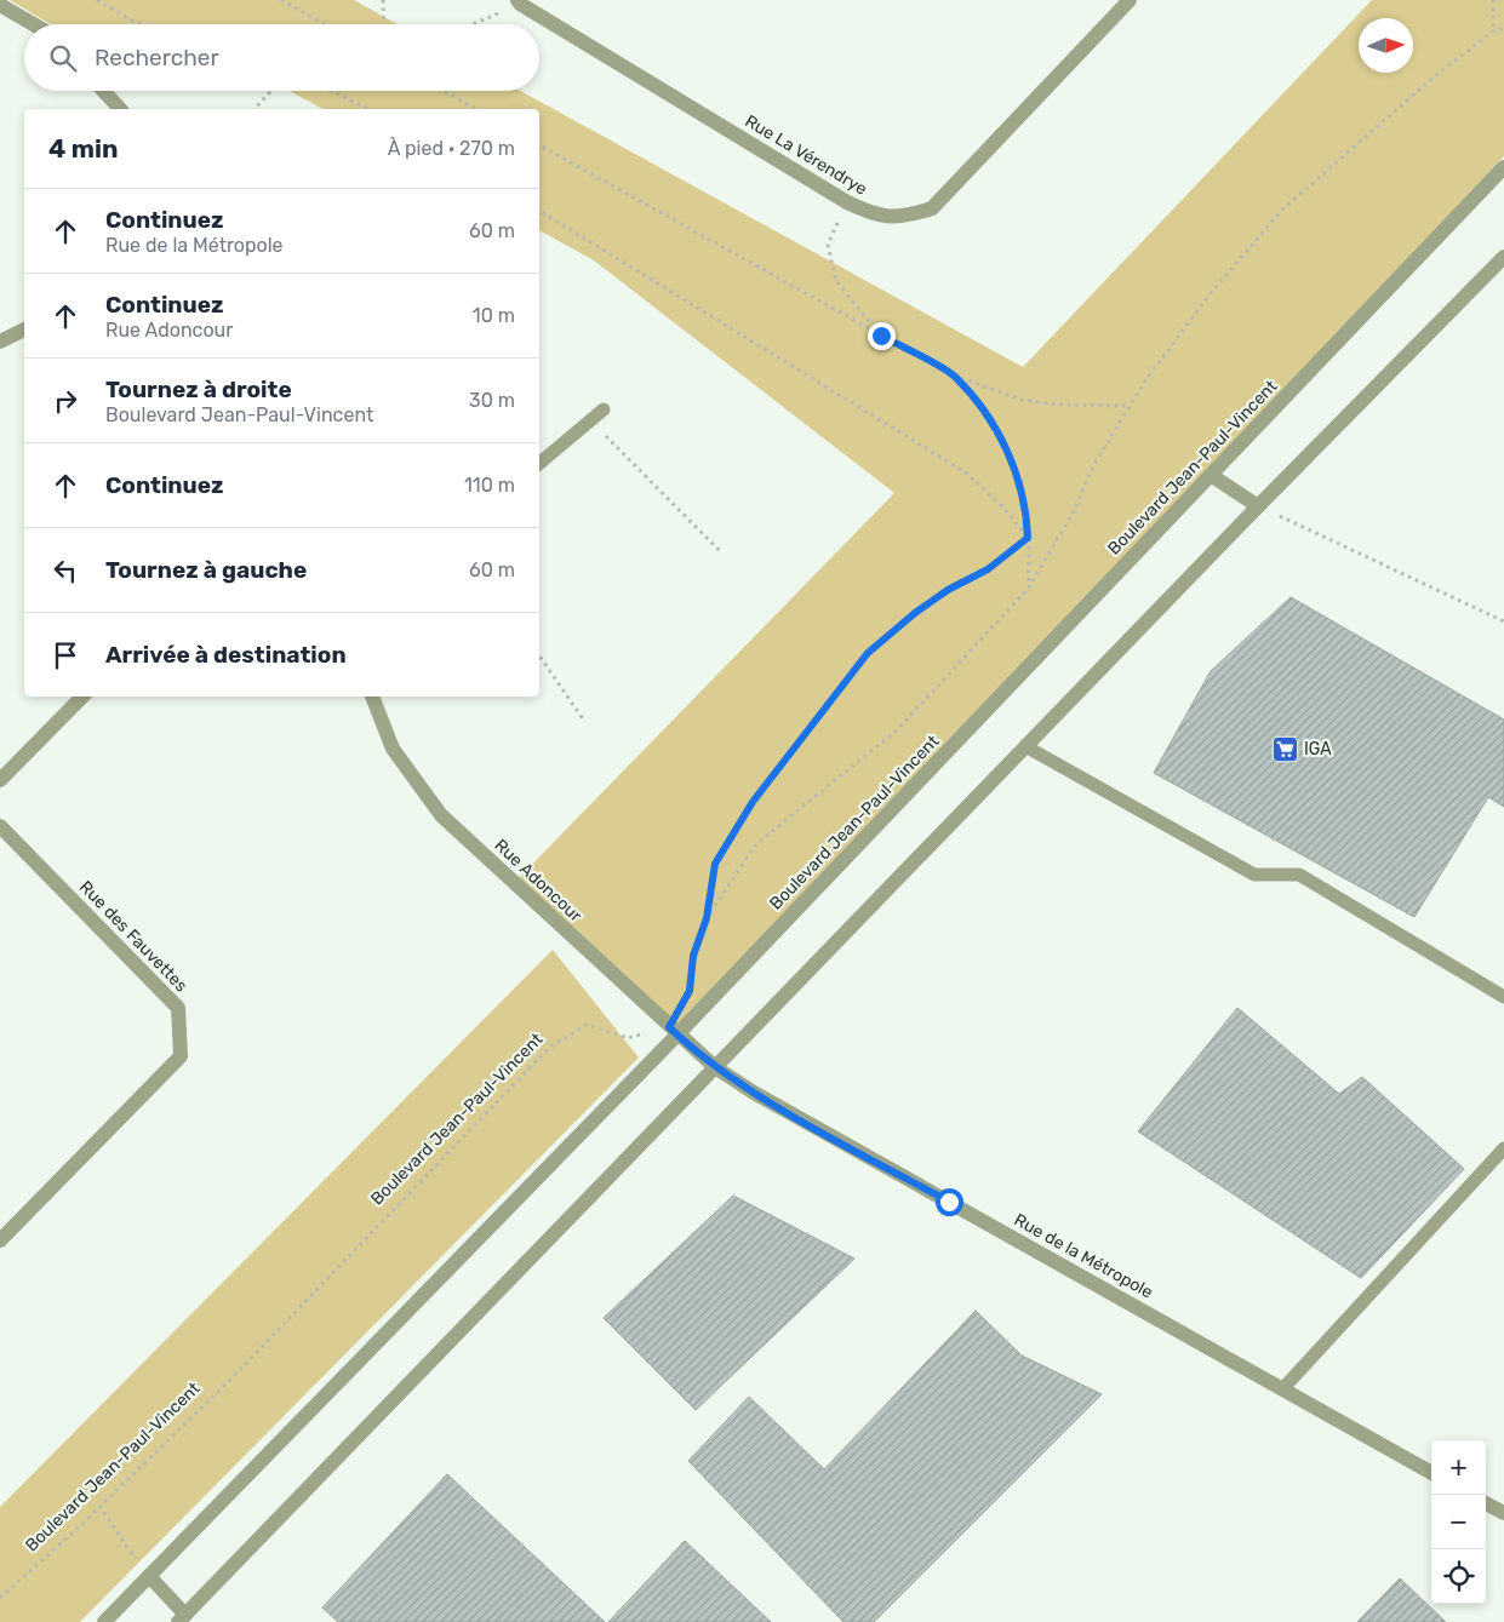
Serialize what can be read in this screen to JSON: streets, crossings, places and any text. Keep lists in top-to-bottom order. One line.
{"streets":{"street":["Rue La Vérendrye","Boulevard Jean-Paul-Vincent","Rue Adoncour","Rue des Fauvettes","Rue de la Métropole"]},"crossings":[["Boulevard Jean-Paul-Vincent","Rue Adoncour"],["Rue Adoncour","Rue de la Métropole"]],"places":{"supermarket":["IGA"]},"north":"right","page":{"search":"Rechercher","heading":["4 min","À pied · 270 m"],"list":[["Continuez","Rue de la Métropole","60 m"],["Continuez","Rue Adoncour","10 m"],["Tournez à droite","Boulevard Jean-Paul-Vincent","30 m"],["Continuez","110 m"],["Tournez à gauche","60 m"],"Arrivée à destination"],"map_buttons":["+","−"]}}
